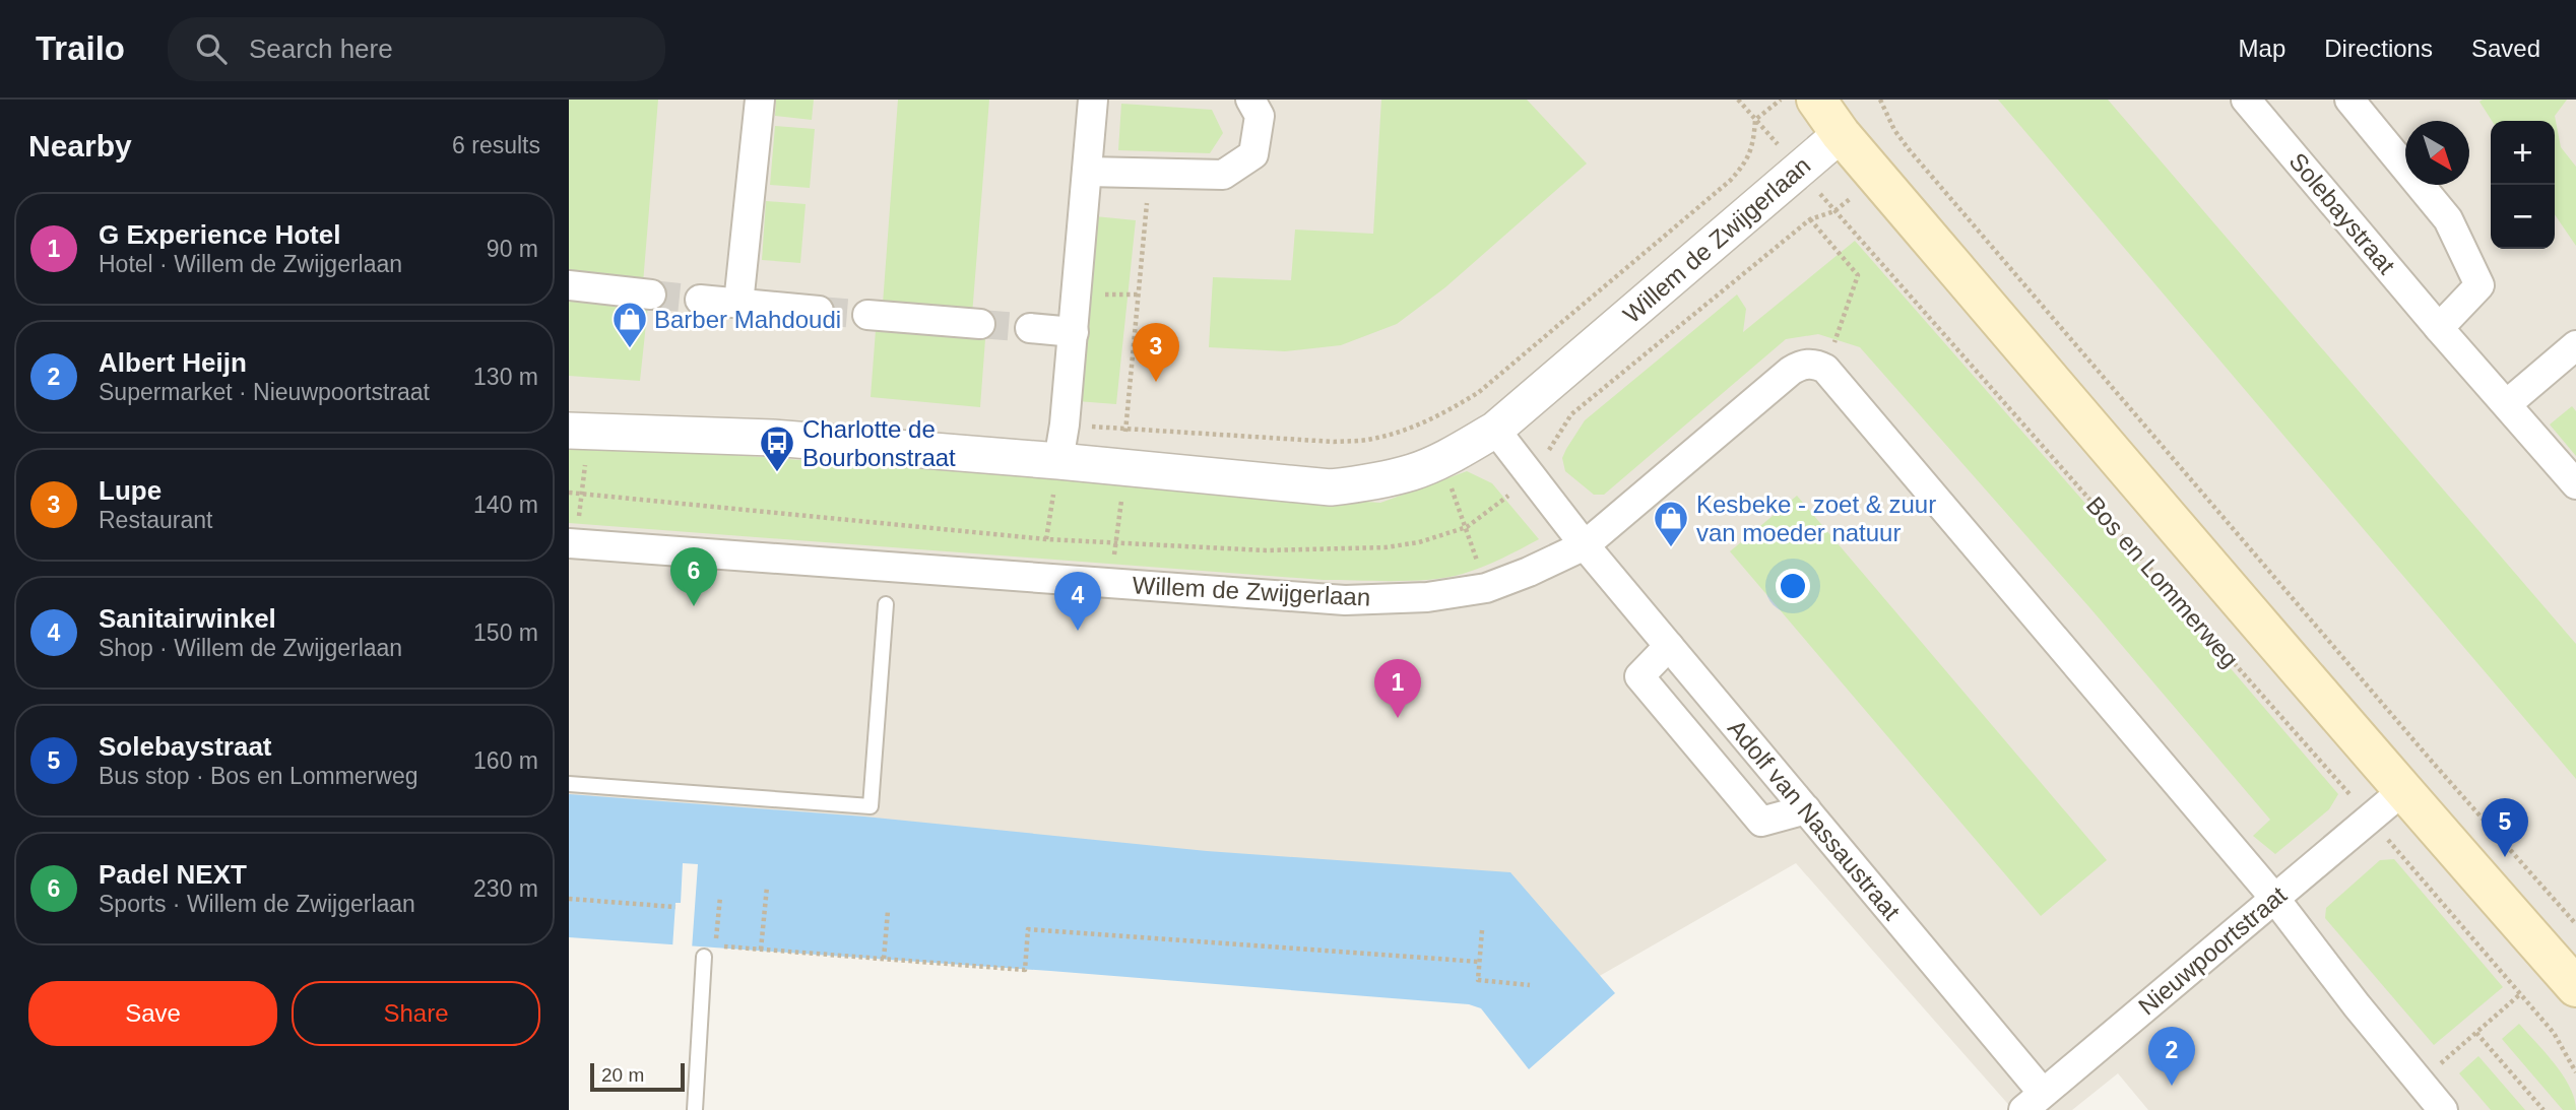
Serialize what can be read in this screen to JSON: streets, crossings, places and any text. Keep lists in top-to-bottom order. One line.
{"streets":{"main road":["Bos en Lommerweg"],"street":["Solebaystraat","Willem de Zwijgerlaan","Adolf van Nassaustraat","Nieuwpoortstraat"]},"crossings":[["Willem de Zwijgerlaan","Bos en Lommerweg"],["Willem de Zwijgerlaan","Adolf van Nassaustraat"],["Bos en Lommerweg","Nieuwpoortstraat"],["Adolf van Nassaustraat","Nieuwpoortstraat"]],"places":{"shop":["Barber Mahdoudi","Kesbeke - zoet & zuur van moeder natuur"],"bus stop":["Charlotte de Bourbonstraat"]},"scale_bar":"20 m","north":"bottom right","page":{"header":"Trailo","search":"Search here","nav":["Map","Directions","Saved"],"heading":["Nearby","6 results"],"map_buttons":["+","−"],"list":[{"mark":"1","name":"G Experience Hotel","note":"Hotel · Willem de Zwijgerlaan","value":"90 m"},{"mark":"2","name":"Albert Heijn","note":"Supermarket · Nieuwpoortstraat","value":"130 m"},{"mark":"3","name":"Lupe","note":"Restaurant","value":"140 m"},{"mark":"4","name":"Sanitairwinkel","note":"Shop · Willem de Zwijgerlaan","value":"150 m"},{"mark":"5","name":"Solebaystraat","note":"Bus stop · Bos en Lommerweg","value":"160 m"},{"mark":"6","name":"Padel NEXT","note":"Sports · Willem de Zwijgerlaan","value":"230 m"}],"pins":["3","6","4","1","5","2"],"buttons":["Save","Share"],"scale":"20 m"}}
